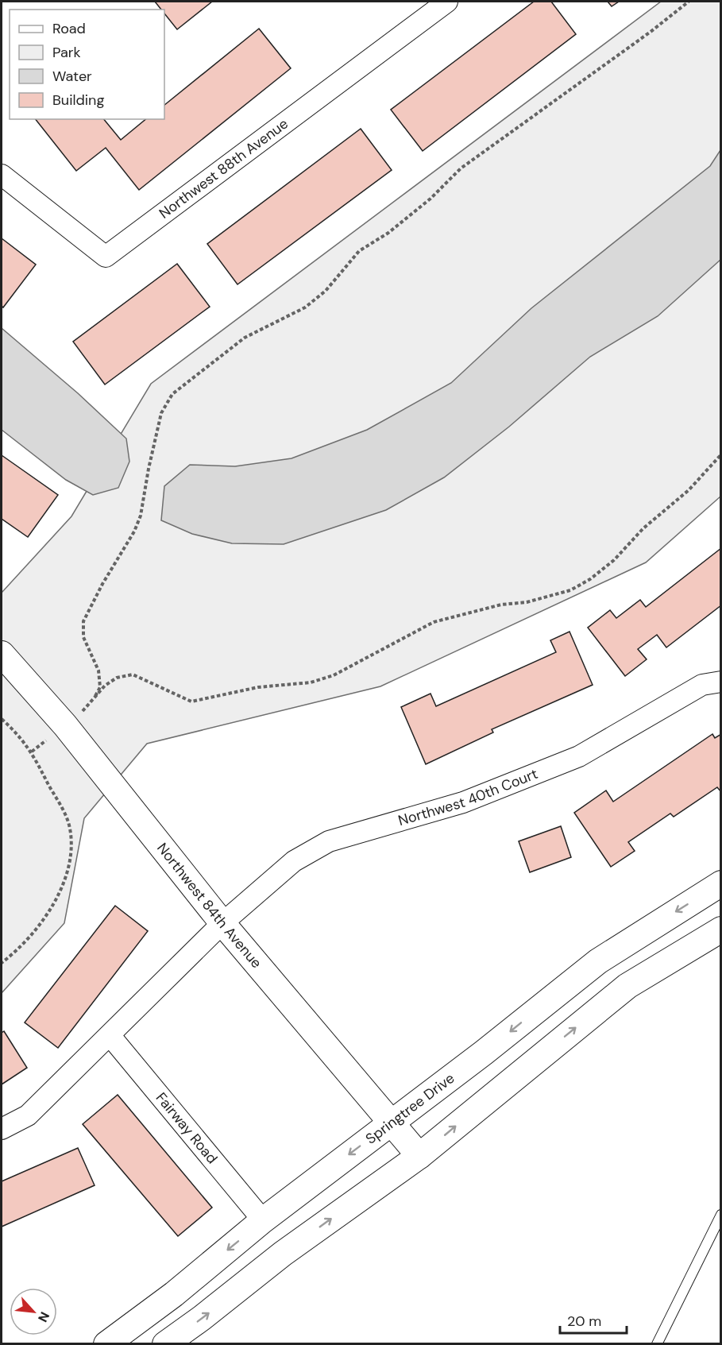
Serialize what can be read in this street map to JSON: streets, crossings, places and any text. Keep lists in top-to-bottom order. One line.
{"streets":{"street":["Northwest 88th Avenue","Northwest 40th Court","Northwest 84th Avenue","Springtree Drive","Fairway Road"]},"crossings":[["Northwest 40th Court","Northwest 84th Avenue"],["Northwest 84th Avenue","Springtree Drive"],["Springtree Drive","Fairway Road"]],"legend":["Road","Park","Water","Building"],"scale_bar":"20 m","north":"bottom right"}
